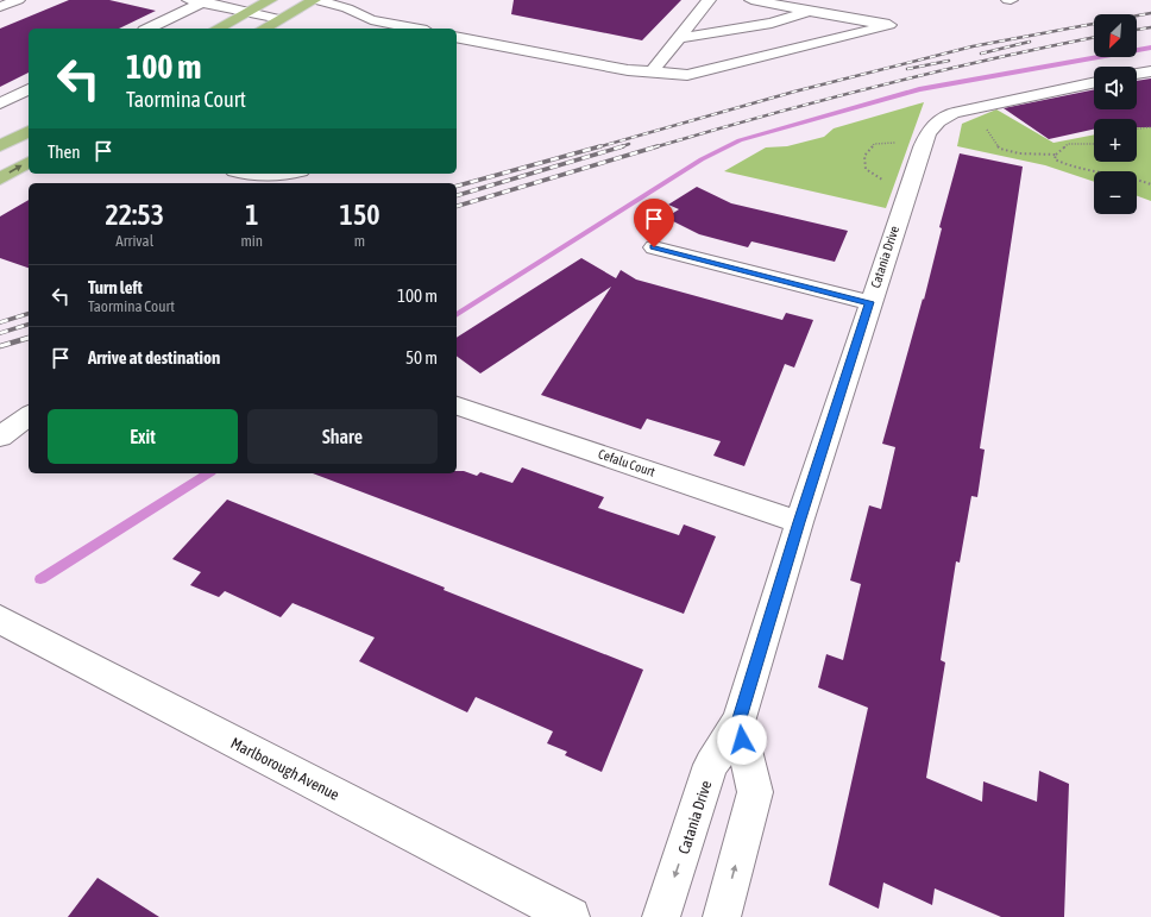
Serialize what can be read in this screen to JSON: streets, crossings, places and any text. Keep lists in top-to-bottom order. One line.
{"streets":{"street":["Catania Drive","Cefalu Court","Marlborough Avenue"]},"crossings":[["Catania Drive","Cefalu Court"]],"north":"bottom left","page":{"map_buttons":["+","−"],"turn":["100 m","Taormina Court"],"then":"Then","eta":["22:53","Arrival","1","min","150","m"],"list":[{"name":"Turn left","note":"Taormina Court","value":"100 m"},{"name":"Arrive at destination","value":"50 m"}],"buttons":["Exit","Share"]}}
